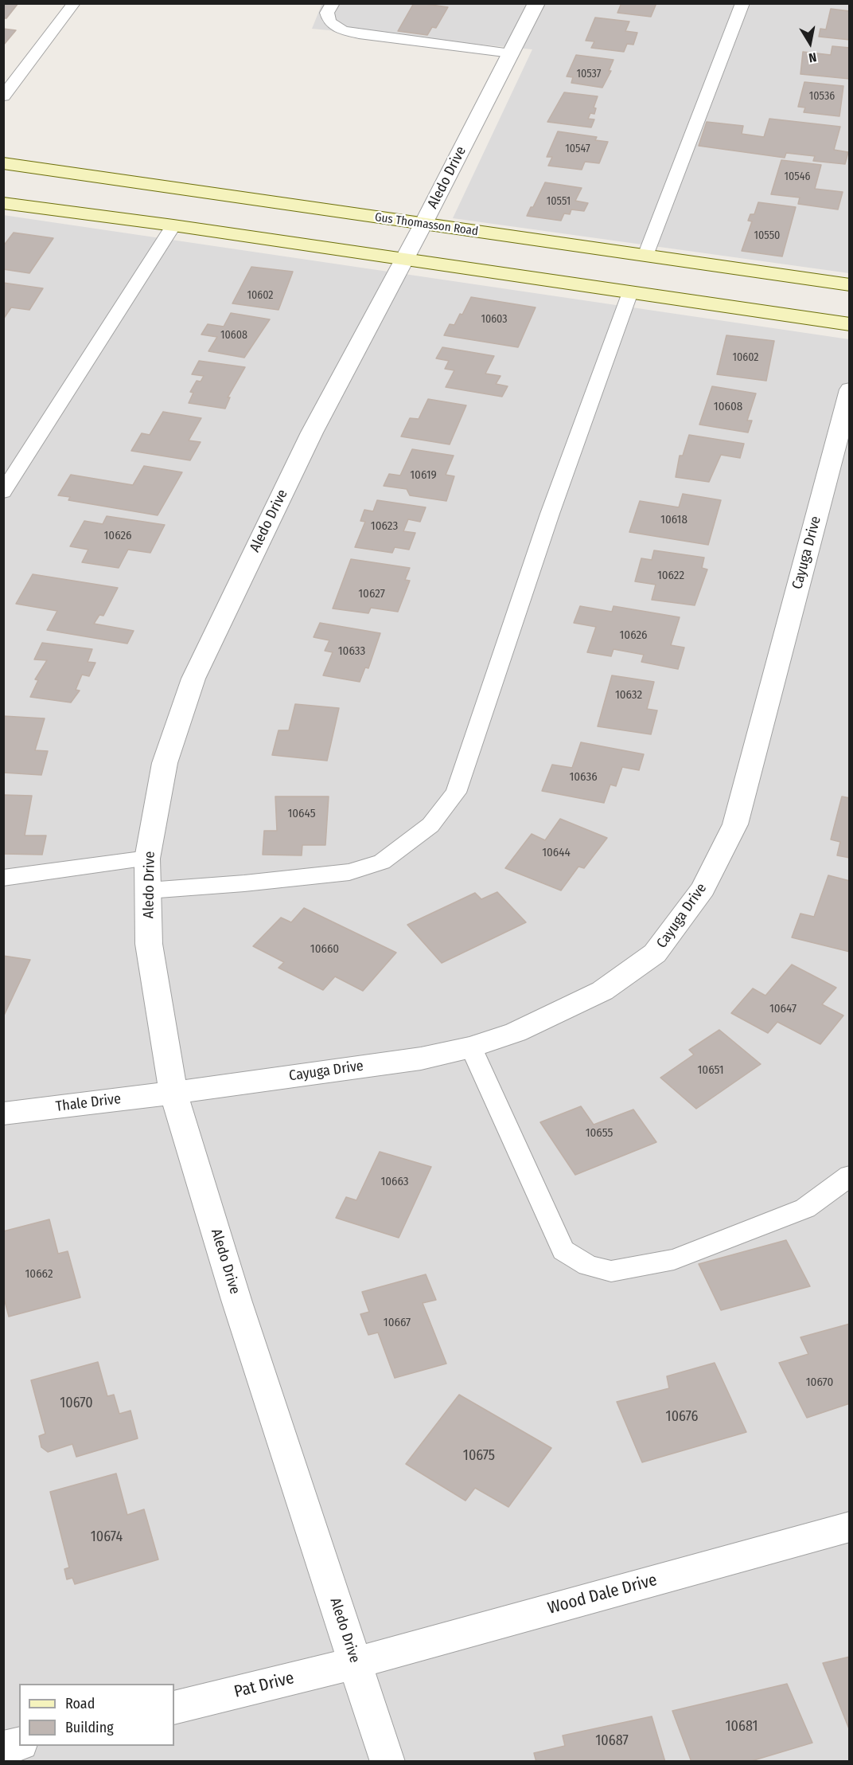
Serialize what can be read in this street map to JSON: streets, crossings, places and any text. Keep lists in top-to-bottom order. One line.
{"streets":{"main road":["Gus Thomasson Road"],"street":["Aledo Drive","Cayuga Drive","Thale Drive","Wood Dale Drive","Pat Drive"]},"crossings":[["Aledo Drive","Gus Thomasson Road"],["Aledo Drive","Cayuga Drive"],["Aledo Drive","Thale Drive"],["Aledo Drive","Wood Dale Drive"],["Aledo Drive","Pat Drive"],["Cayuga Drive","Thale Drive"],["Wood Dale Drive","Pat Drive"]],"house_numbers":["10537","10536","10547","10546","10551","10550","10602","10603","10608","10602","10608","10619","10618","10623","10626","10622","10627","10626","10633","10632","10636","10645","10644","10660","10647","10651","10655","10663","10662","10667","10670","10670","10676","10675","10674","10681","10687"],"legend":["Road","Building"],"north":"bottom"}
